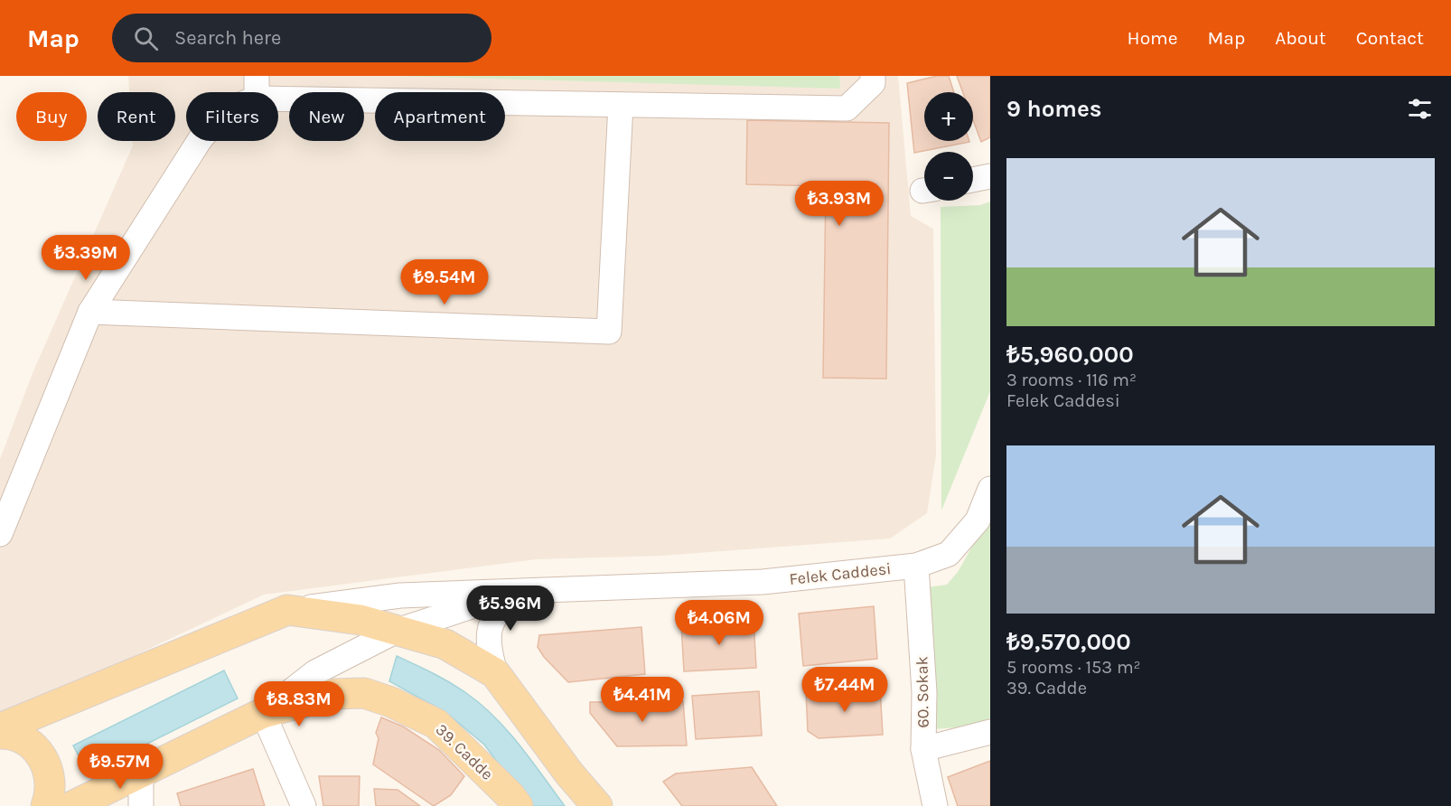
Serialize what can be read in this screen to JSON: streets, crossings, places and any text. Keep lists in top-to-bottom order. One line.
{"streets":{"main road":["39. Cadde"],"street":["Felek Caddesi","60. Sokak"]},"crossings":[["Felek Caddesi","60. Sokak"]],"page":{"header":"Map","search":"Search here","nav":["Home","Map","About","Contact"],"heading":"9 homes","map_buttons":["+","−"],"chip":["Buy","Rent","Filters","New","Apartment"],"list":[{"name":"₺5,960,000","note":"3 rooms · 116 m² · Felek Caddesi"},{"name":"₺9,570,000","note":"5 rooms · 153 m² · 39. Cadde"}],"price":["₺3.93M","₺3.39M","₺9.54M","₺5.96M","₺4.06M","₺7.44M","₺4.41M","₺8.83M","₺9.57M"]}}
